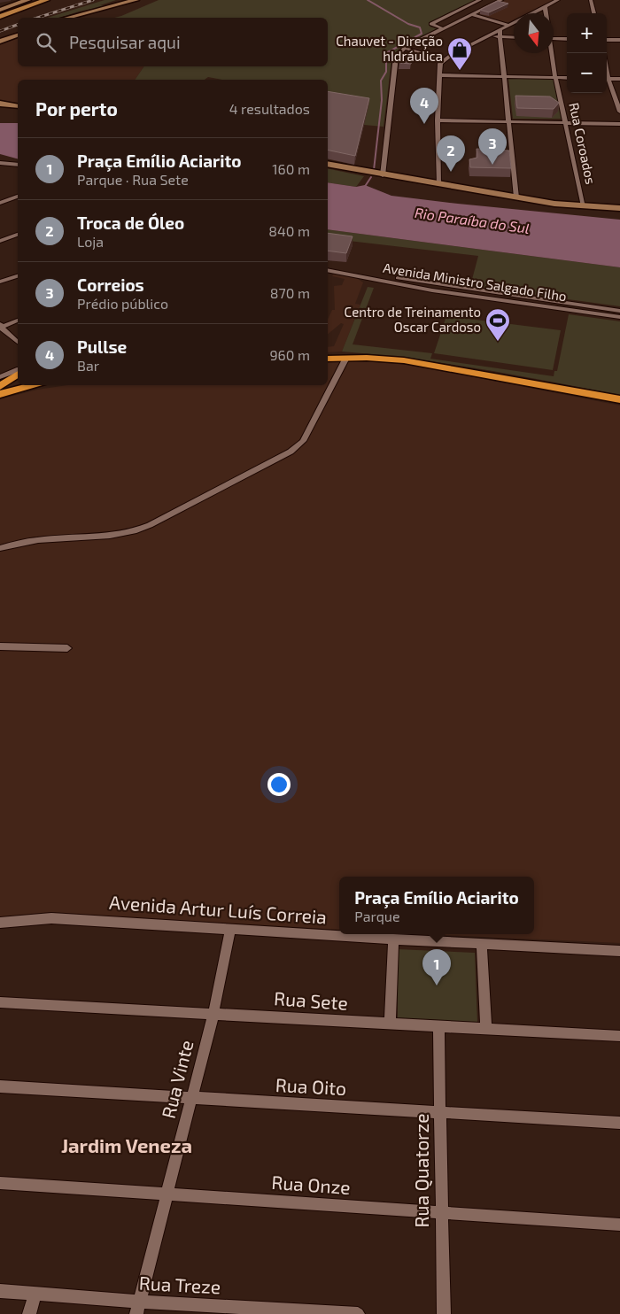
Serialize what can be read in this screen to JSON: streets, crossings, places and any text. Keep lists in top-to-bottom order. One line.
{"streets":{"street":["Rua Coroados","Avenida Ministro Salgado Filho","Avenida Artur Luís Correia","Rua Sete","Rua Vinte","Rua Oito","Rua Quatorze","Rua Onze","Rua Treze"]},"crossings":[["Avenida Artur Luís Correia","Rua Vinte"],["Rua Sete","Rua Vinte"],["Rua Sete","Rua Quatorze"],["Rua Vinte","Rua Oito"],["Rua Vinte","Rua Onze"],["Rua Vinte","Rua Treze"],["Rua Oito","Rua Quatorze"],["Rua Quatorze","Rua Onze"]],"districts":["Jardim Veneza"],"water":["Rio Paraíba do Sul"],"places":{"shop":["Chauvet - Direção hIdráulica"],"sports":["Centro de Treinamento Oscar Cardoso"]},"north":"bottom","page":{"map_buttons":["+","−"],"search":"Pesquisar aqui","heading":["Por perto","4 resultados"],"pins":["4","3","2","1"],"list":[{"mark":"1","name":"Praça Emílio Aciarito","note":"Parque · Rua Sete","value":"160 m"},{"mark":"2","name":"Troca de Óleo","note":"Loja","value":"840 m"},{"mark":"3","name":"Correios","note":"Prédio público","value":"870 m"},{"mark":"4","name":"Pullse","note":"Bar","value":"960 m"}],"popup":["Praça Emílio Aciarito","Parque"]}}
